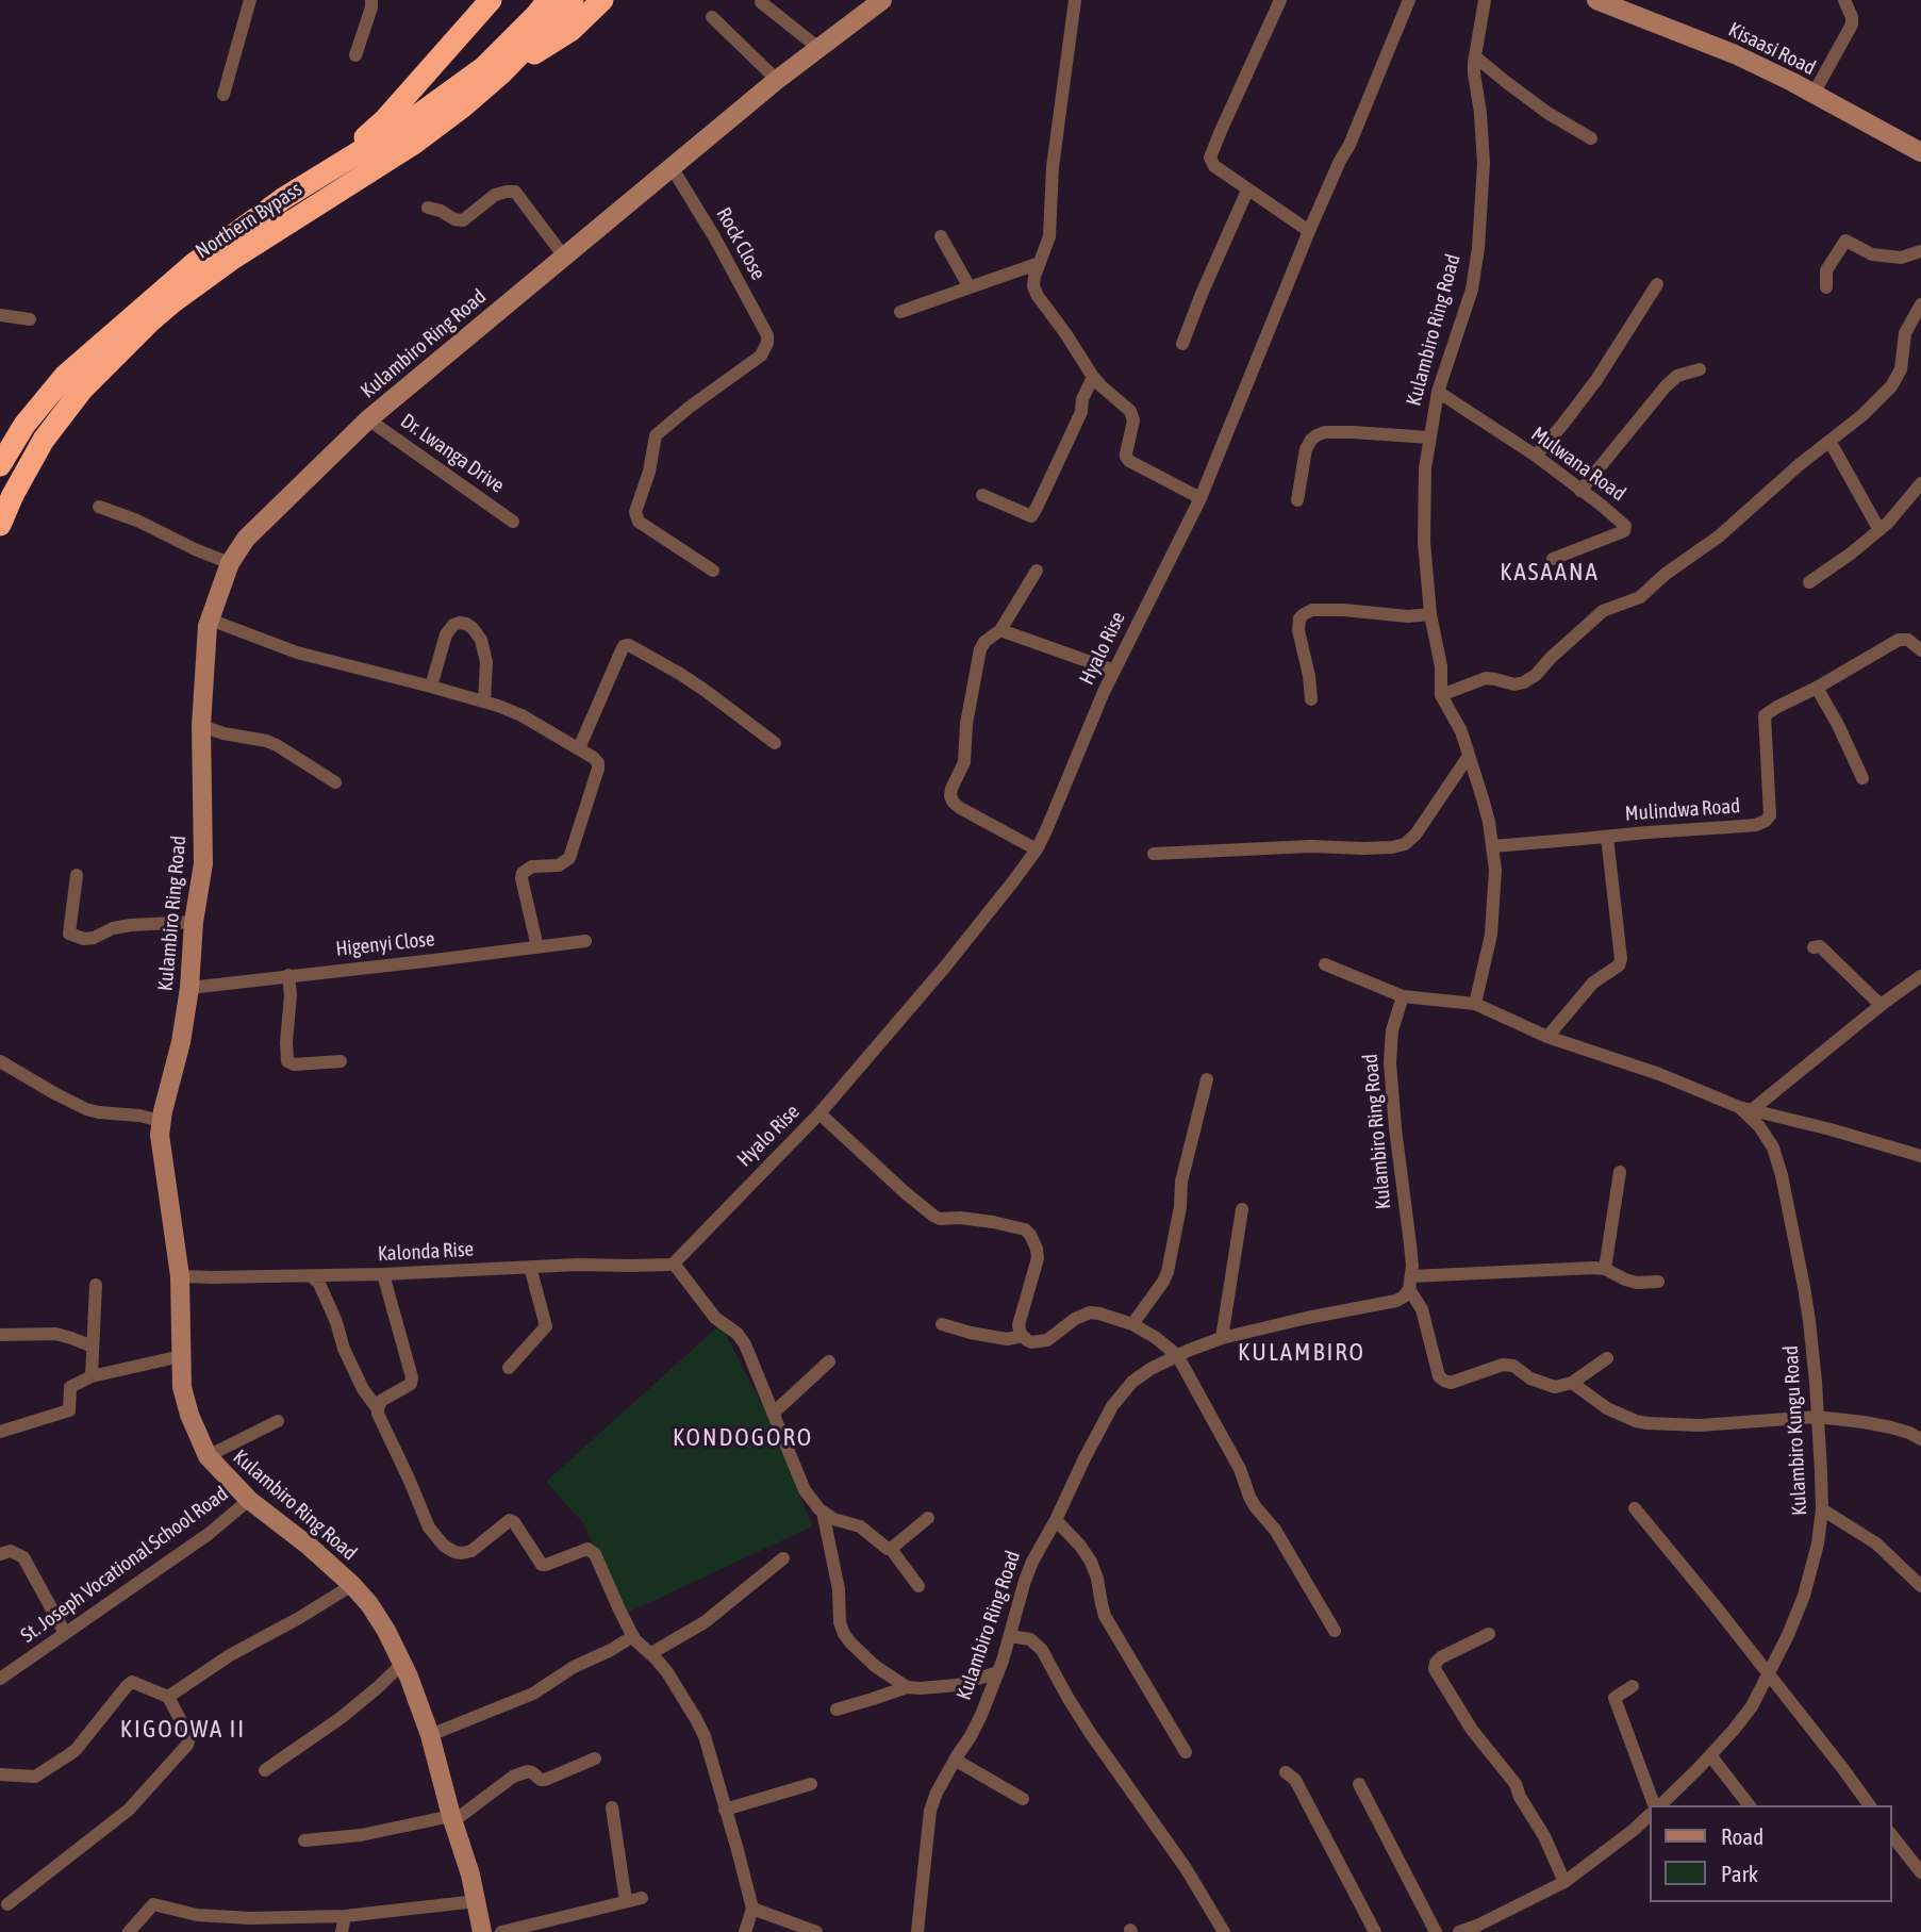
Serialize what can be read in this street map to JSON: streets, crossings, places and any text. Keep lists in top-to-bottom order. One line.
{"streets":{"highway":["Northern Bypass"],"street":["Kisaasi Road","Rock Close","Kulambiro Ring Road","Dr. Lwanga Drive","Mulwana Road","Hyalo Rise","Mulindwa Road","Higenyi Close","Kalonda Rise","Kulambiro Kungu Road","St. Joseph Vocational School Road"]},"crossings":[["Rock Close","Kulambiro Ring Road"],["Kulambiro Ring Road","Dr. Lwanga Drive"],["Kulambiro Ring Road","Mulwana Road"],["Kulambiro Ring Road","Mulindwa Road"],["Kulambiro Ring Road","Higenyi Close"],["Kulambiro Ring Road","Kalonda Rise"],["Kulambiro Ring Road","St. Joseph Vocational School Road"],["Hyalo Rise","Kalonda Rise"]],"districts":["KASAANA","KULAMBIRO","KONDOGORO","KIGOOWA II"],"legend":["Road","Park"]}
